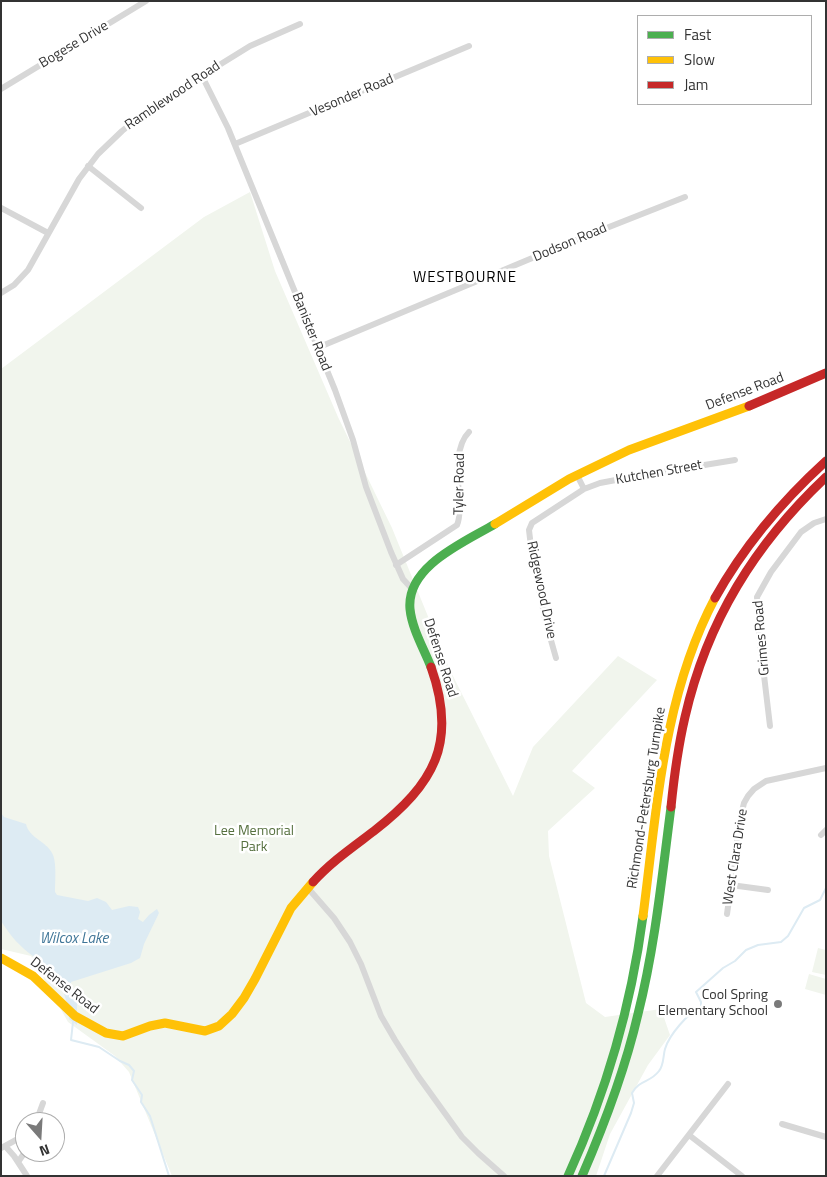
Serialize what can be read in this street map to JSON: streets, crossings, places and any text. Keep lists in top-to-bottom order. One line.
{"streets":{"main road":["Defense Road","Richmond-Petersburg Turnpike"],"street":["Bogese Drive","Ramblewood Road","Vesonder Road","Dodson Road","Banister Road","Kutchen Street","Tyler Road","Ridgewood Drive","Grimes Road","West Clara Drive"]},"crossings":[["Ramblewood Road","Banister Road"],["Vesonder Road","Banister Road"],["Dodson Road","Banister Road"],["Banister Road","Defense Road"],["Banister Road","Tyler Road"],["Kutchen Street","Ridgewood Drive"]],"districts":["WESTBOURNE"],"water":["Wilcox Lake"],"parks":["Lee Memorial Park"],"places":["Cool Spring Elementary School"],"legend":["Fast","Slow","Jam"],"north":"bottom"}
